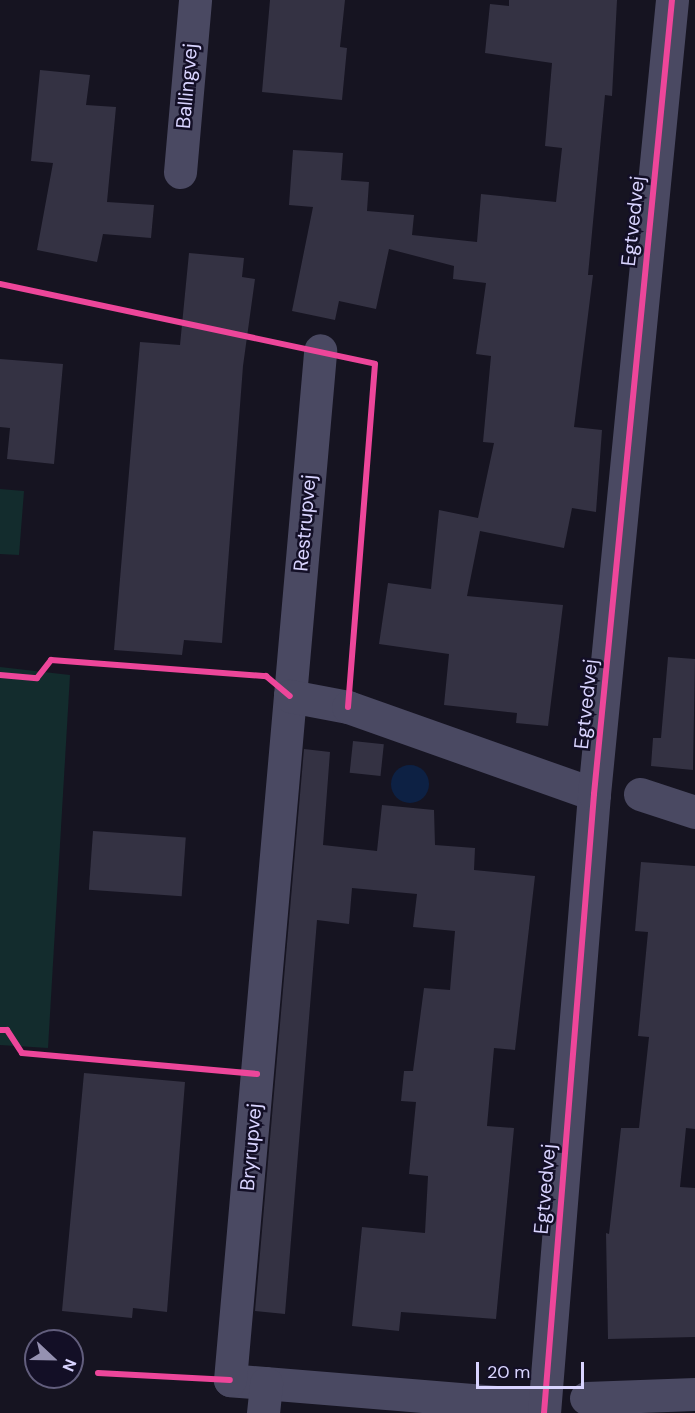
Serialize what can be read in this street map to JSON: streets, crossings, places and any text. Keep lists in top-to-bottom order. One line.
{"streets":{"street":["Ballingvej","Egtvedvej","Restrupvej","Bryrupvej"]},"crossings":[["Egtvedvej","Bryrupvej"],["Restrupvej","Bryrupvej"]],"scale_bar":"20 m","north":"right"}
